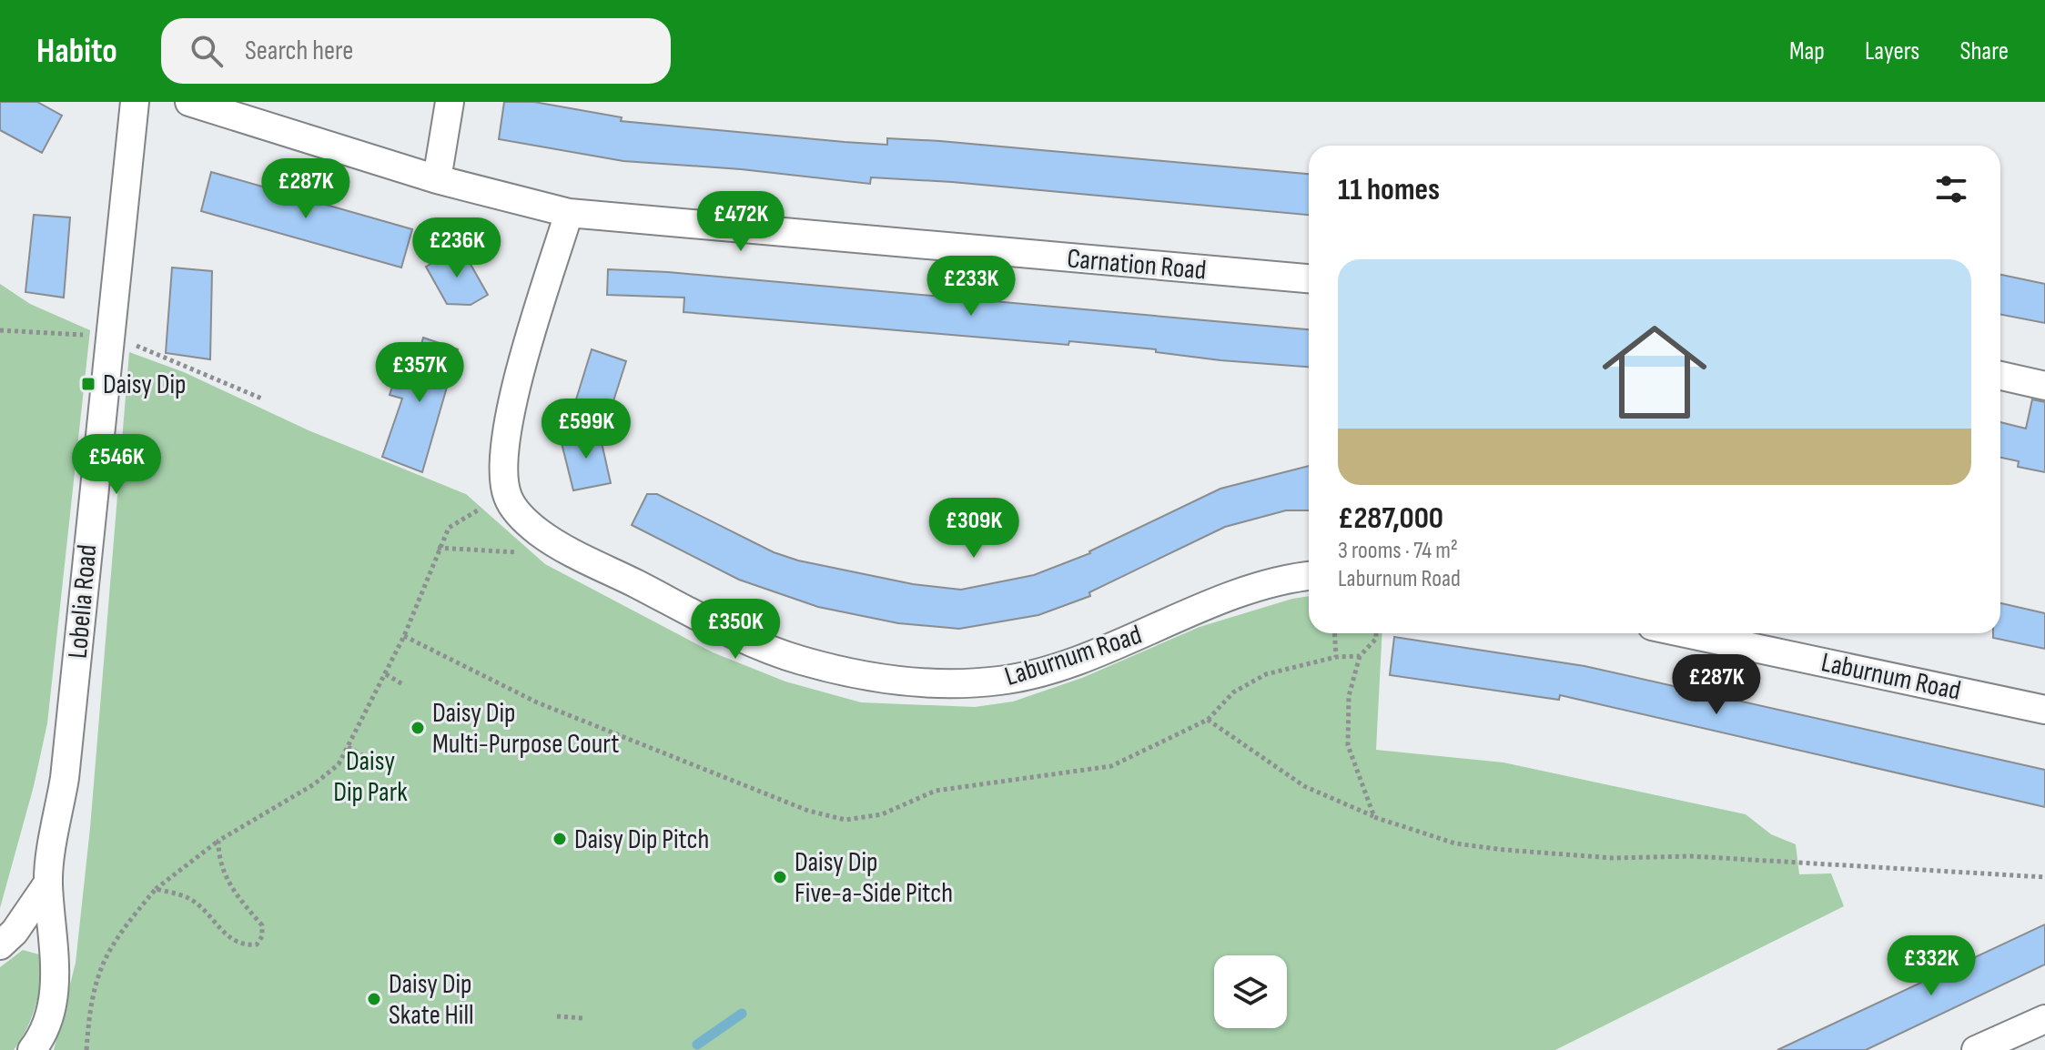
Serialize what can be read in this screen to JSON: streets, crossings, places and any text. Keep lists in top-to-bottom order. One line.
{"streets":{"street":["Carnation Road","Lobelia Road","Laburnum Road"]},"crossings":[["Carnation Road","Laburnum Road"]],"parks":["Daisy Dip Park"],"places":{"transit":["Daisy Dip"],"other":["Daisy Dip Multi-Purpose Court","Daisy Dip Pitch","Daisy Dip Five-a-Side Pitch","Daisy Dip Skate Hill"]},"page":{"header":"Habito","search":"Search here","nav":["Map","Layers","Share"],"heading":"11 homes","price":["£287K","£472K","£236K","£233K","£357K","£599K","£546K","£309K","£350K","£287K","£332K"],"list":[{"name":"£287,000","note":"3 rooms · 74 m² · Laburnum Road"}]}}
